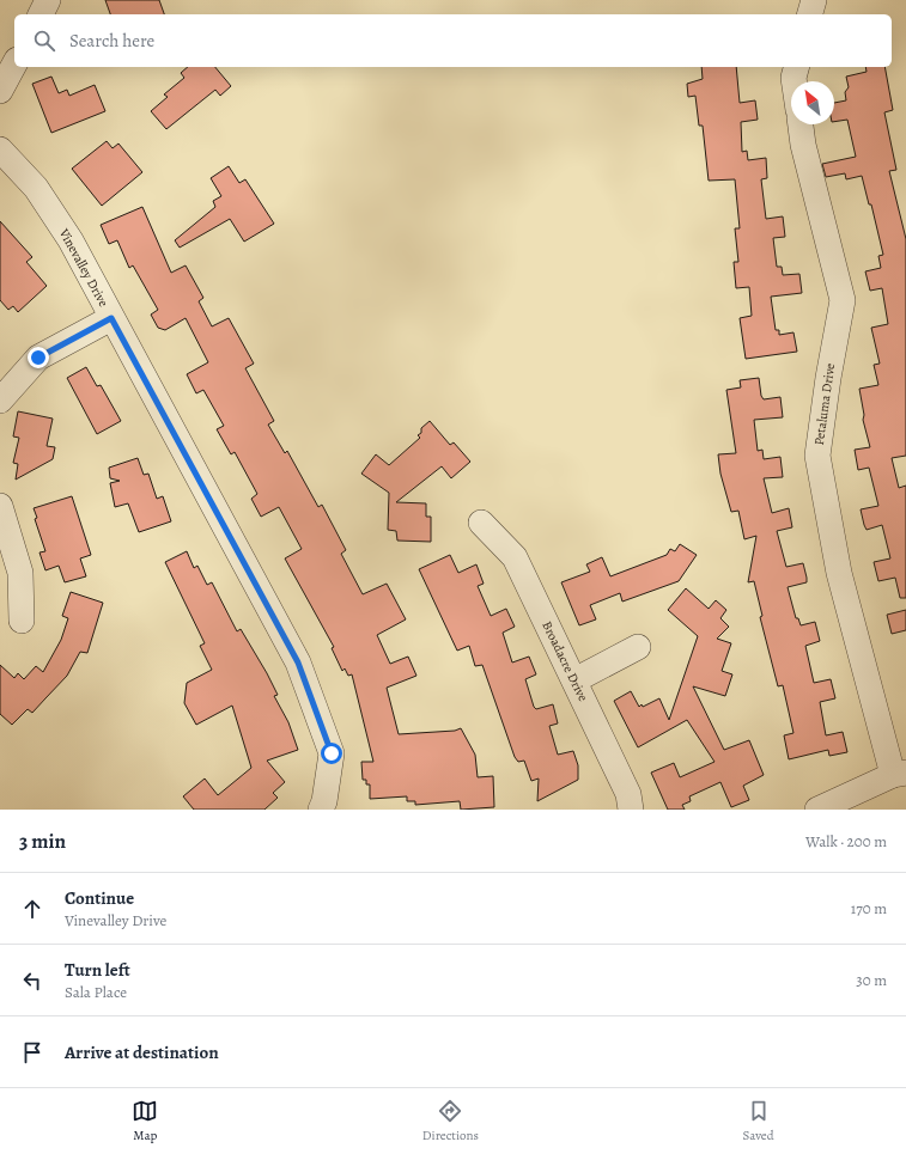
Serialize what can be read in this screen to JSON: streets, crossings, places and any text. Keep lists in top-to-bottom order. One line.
{"streets":{"street":["Vinevalley Drive","Petaluma Drive","Broadacre Drive"]},"north":"top left","page":{"search":"Search here","heading":["3 min","Walk · 200 m"],"list":[["Continue","Vinevalley Drive","170 m"],["Turn left","Sala Place","30 m"],"Arrive at destination"],"nav":["Map","Directions","Saved"]}}
